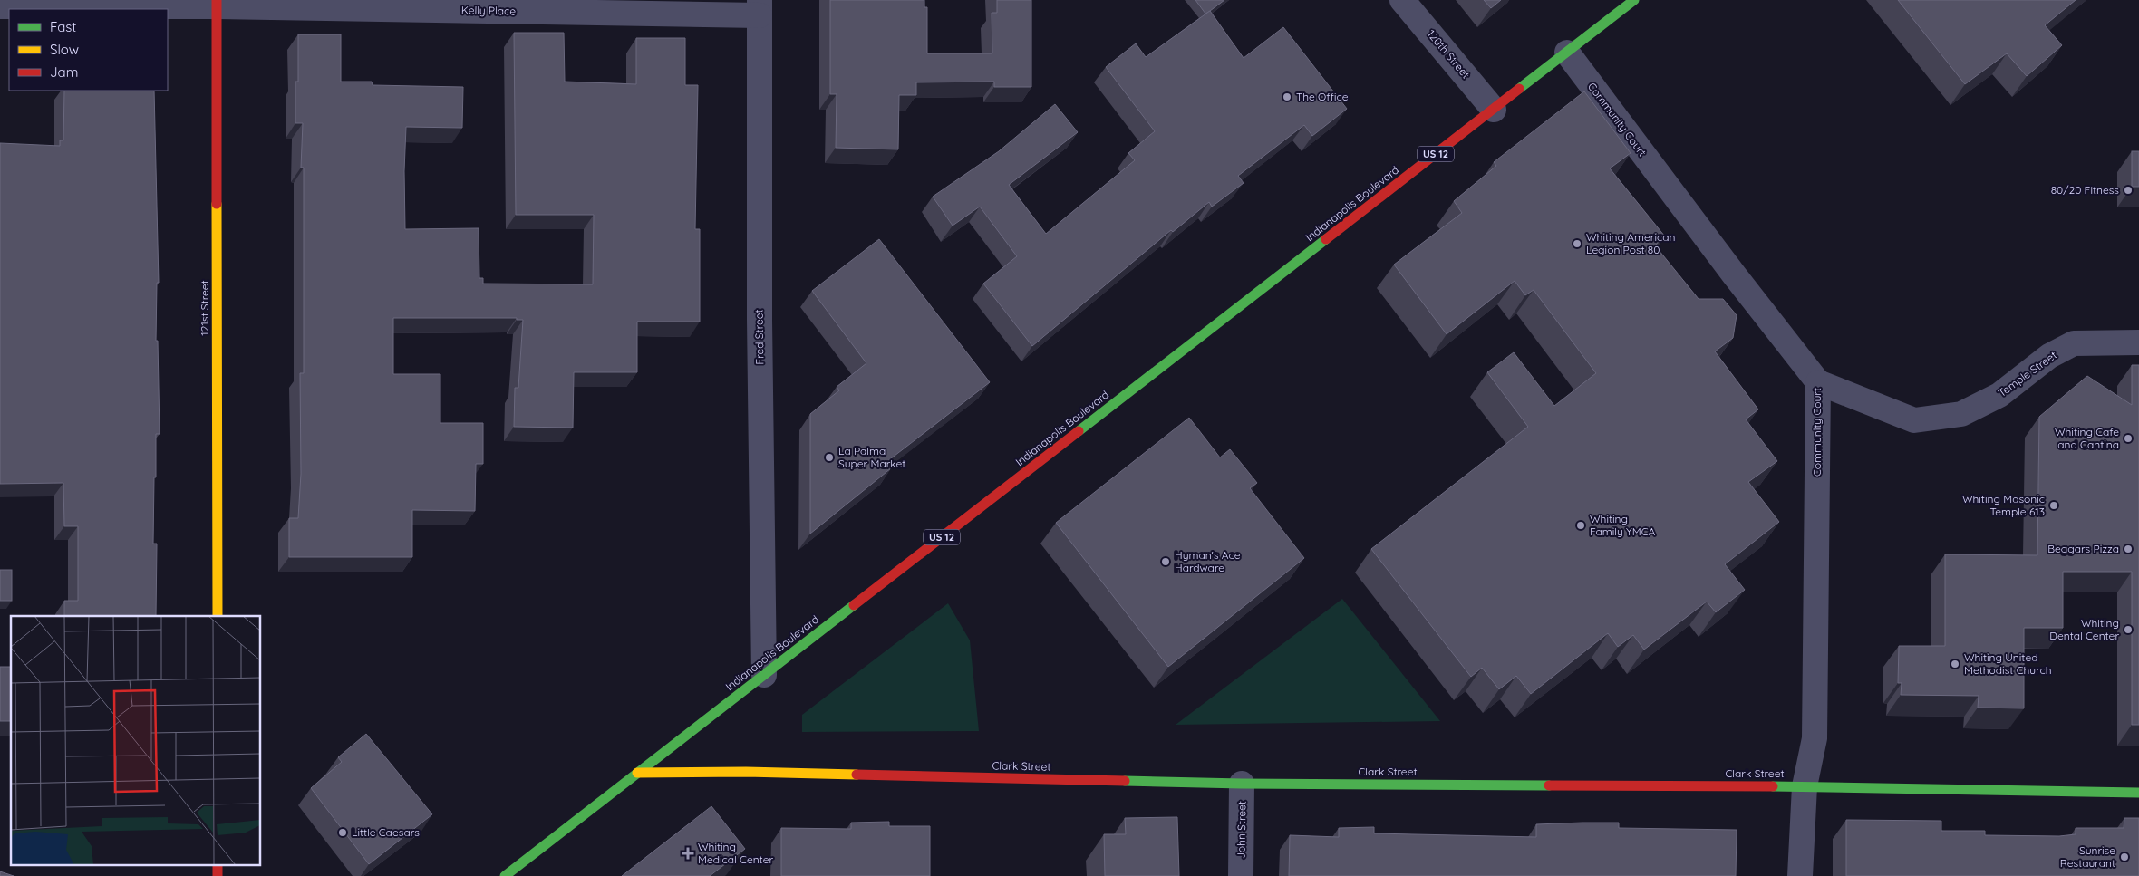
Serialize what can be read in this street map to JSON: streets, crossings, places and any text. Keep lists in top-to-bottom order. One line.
{"streets":{"street":["Kelly Place","120th Street","Community Court","US 12","Indianapolis Boulevard","121st Street","Fred Street","Temple Street","Clark Street","John Street"]},"crossings":[["Kelly Place","121st Street"],["Kelly Place","Fred Street"],["120th Street","Indianapolis Boulevard"],["Community Court","Indianapolis Boulevard"],["Community Court","Temple Street"],["Community Court","Clark Street"],["Indianapolis Boulevard","Fred Street"],["Indianapolis Boulevard","Clark Street"],["Clark Street","John Street"]],"places":{"other":["The Office","80/20 Fitness","Whiting American Legion Post 80","Whiting Cafe and Cantina","La Palma Super Market","Whiting Masonic Temple 613","Whiting Family YMCA","Beggars Pizza","Hyman's Ace Hardware","Whiting Dental Center","Whiting United Methodist Church","Little Caesars","Sunrise Restaurant"],"health":["Whiting Medical Center"]},"legend":["Fast","Slow","Jam"]}
